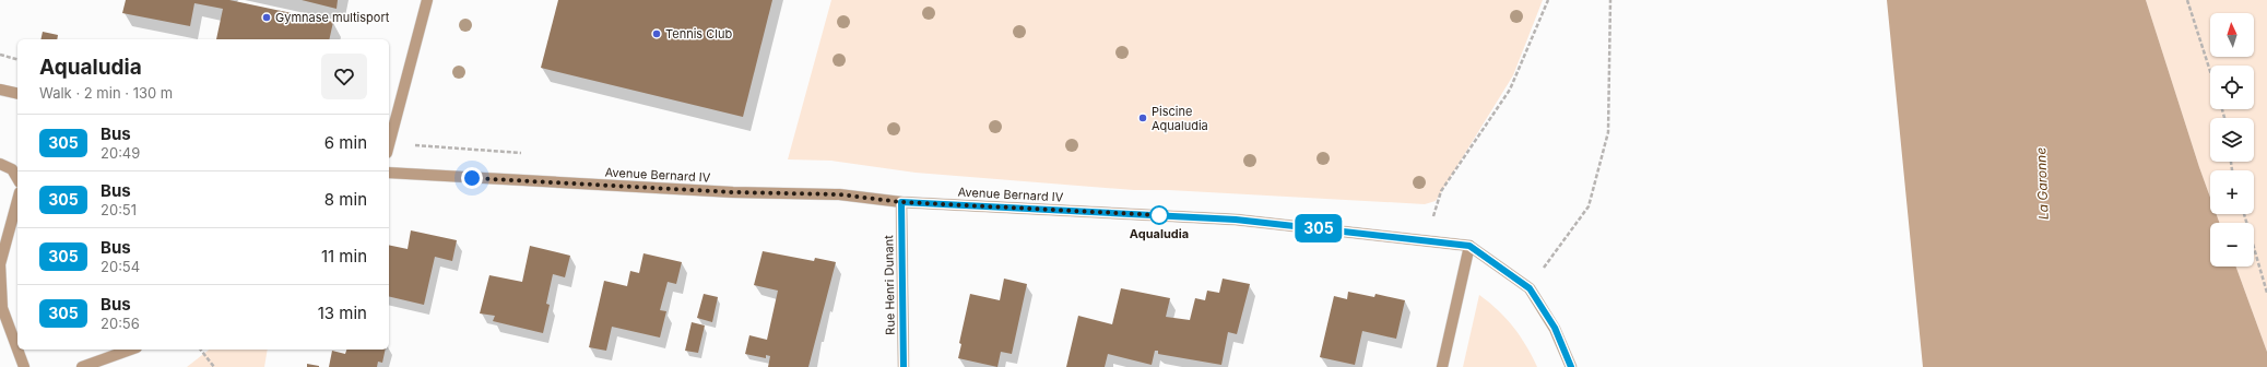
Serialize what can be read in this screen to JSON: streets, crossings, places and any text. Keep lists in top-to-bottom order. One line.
{"streets":{"street":["Avenue Bernard IV","Rue Henri Dunant"]},"crossings":[["Avenue Bernard IV","Rue Henri Dunant"]],"water":["La Garonne"],"places":["Gymnase multisport","Tennis Club","Piscine Aqualudia","Aqualudia"],"lines":["bus line 305"],"north":"top","page":{"on_map":"305","map_buttons":["+","−"],"heading":["Aqualudia","Walk · 2 min · 130 m"],"list":[{"mark":"305","name":"Bus","note":"20:49","value":"6 min"},{"mark":"305","name":"Bus","note":"20:51","value":"8 min"},{"mark":"305","name":"Bus","note":"20:54","value":"11 min"},{"mark":"305","name":"Bus","note":"20:56","value":"13 min"}]}}
